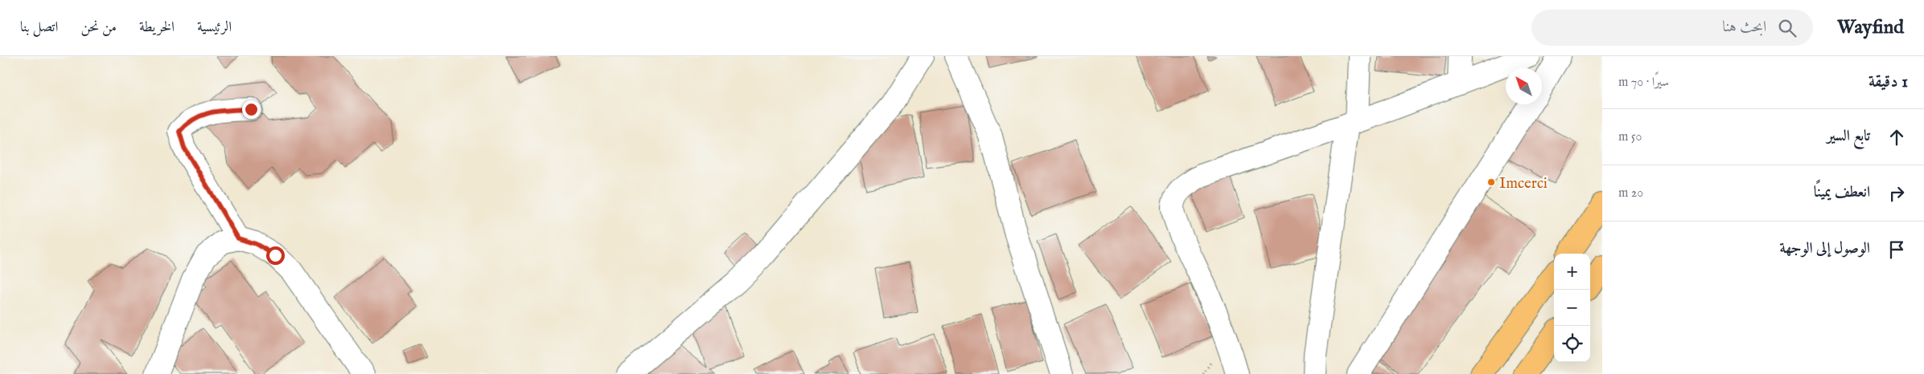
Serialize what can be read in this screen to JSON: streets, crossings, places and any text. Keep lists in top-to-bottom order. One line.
{"places":["Imcerci"],"north":"top left","page":{"header":"Wayfind","search":"ابحث هنا","nav":["الرئيسية","الخريطة","من نحن","اتصل بنا"],"heading":["1 دقيقة","سيرًا · 70 m"],"list":[["تابع السير","50 m"],["انعطف يمينًا","20 m"],"الوصول إلى الوجهة"],"map_buttons":["+","−"]}}
